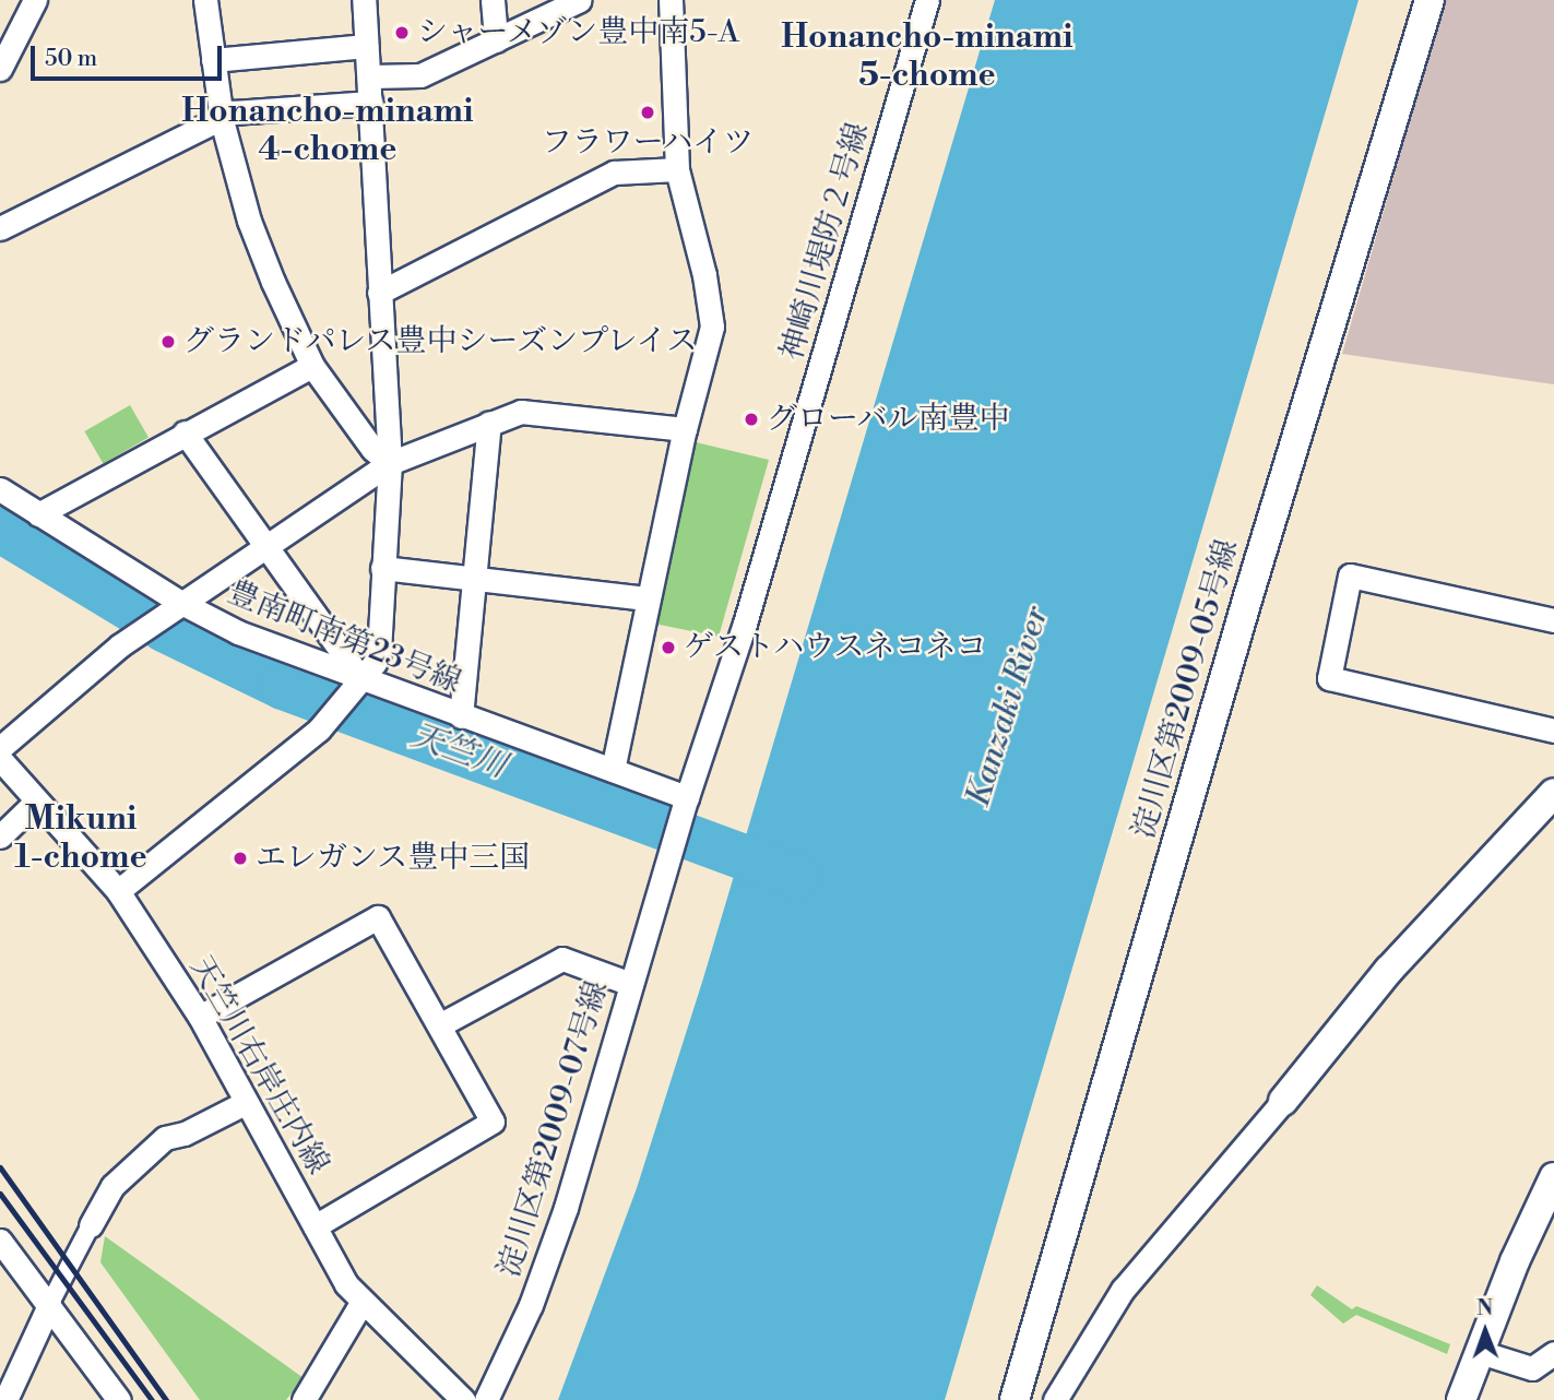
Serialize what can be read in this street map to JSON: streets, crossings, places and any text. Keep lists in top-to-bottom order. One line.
{"streets":{"street":["神崎川堤防２号線","豊南町南第23号線","淀川区第2009-05号線","天竺川右岸庄内線","淀川区第2009-07号線"]},"crossings":[["神崎川堤防２号線","豊南町南第23号線"],["神崎川堤防２号線","淀川区第2009-07号線"]],"districts":["Honancho-minami 5-chome","Honancho-minami 4-chome","Mikuni 1-chome"],"water":["Kanzaki River","天竺川"],"places":["シャーメゾン豊中南5-A","フラワーハイツ","グランドパレス豊中シーズンプレイス","グローバル南豊中","ゲストハウスネコネコ","エレガンス豊中三国"],"scale_bar":"50 m","north":"top"}
